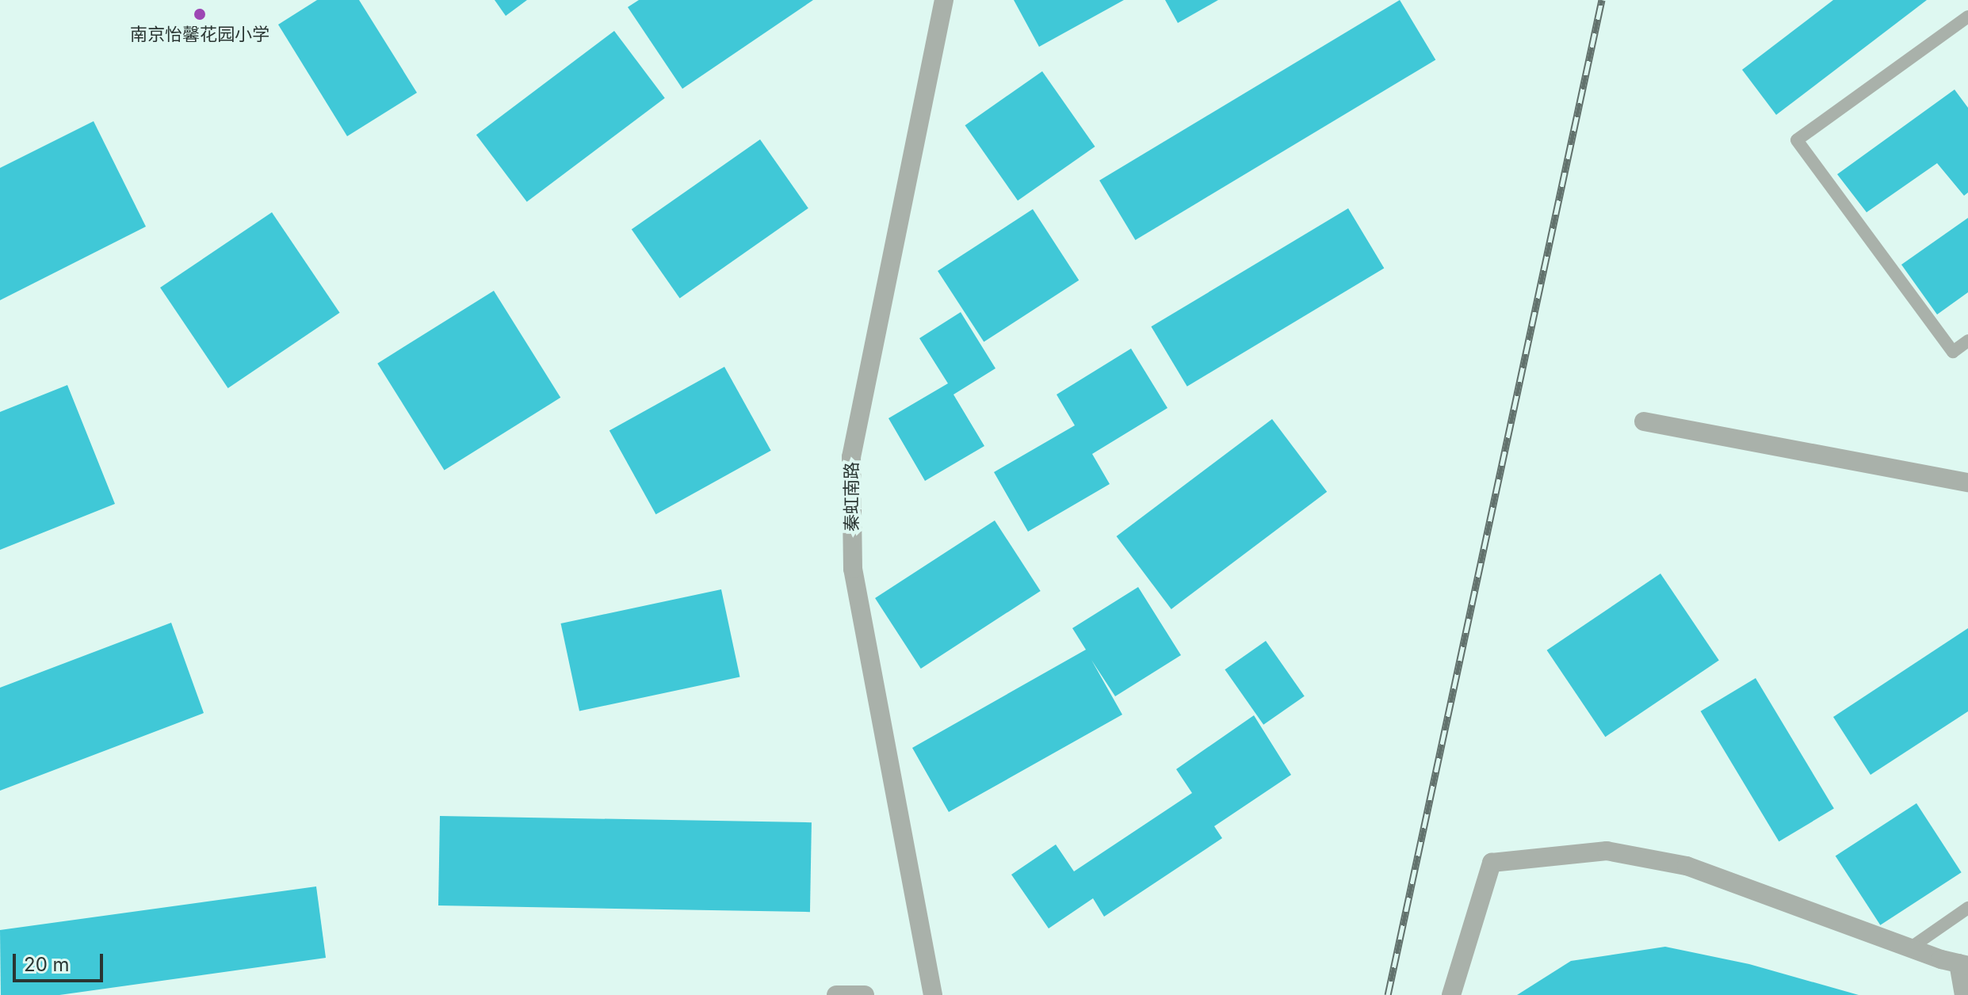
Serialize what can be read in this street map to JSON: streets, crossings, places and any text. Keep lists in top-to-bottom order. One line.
{"streets":{"street":["秦虹南路"]},"places":["南京怡馨花园小学"],"scale_bar":"20 m"}
